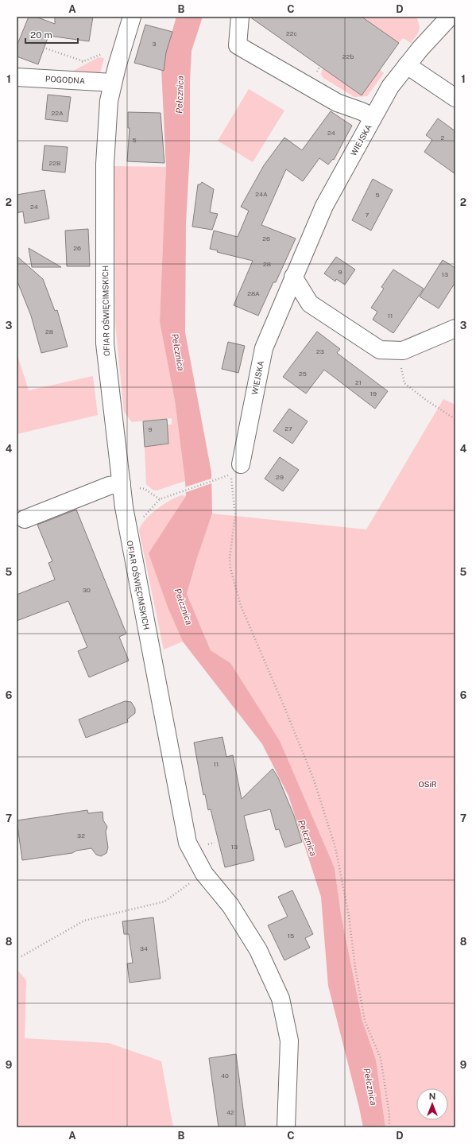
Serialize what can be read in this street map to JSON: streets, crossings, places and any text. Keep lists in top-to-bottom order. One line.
{"streets":{"street":["POGODNA","WIEJSKA","OFIAR OŚWIĘCIMSKICH"]},"crossings":[["POGODNA","OFIAR OŚWIĘCIMSKICH"]],"water":["Pełcznica"],"parks":["OSiR"],"house_numbers":["22c","3","22b","22A","24","2","5","22B","24A","5","24","7","26","26","28","9","13","28A","11","28","23","25","21","19","27","9","29","30","11","32","13","15","34","40","42"],"scale_bar":"20 m","north":"top","grid":{"columns":["A","B","C","D"],"rows":["1","2","3","4","5","6","7","8","9"]}}
